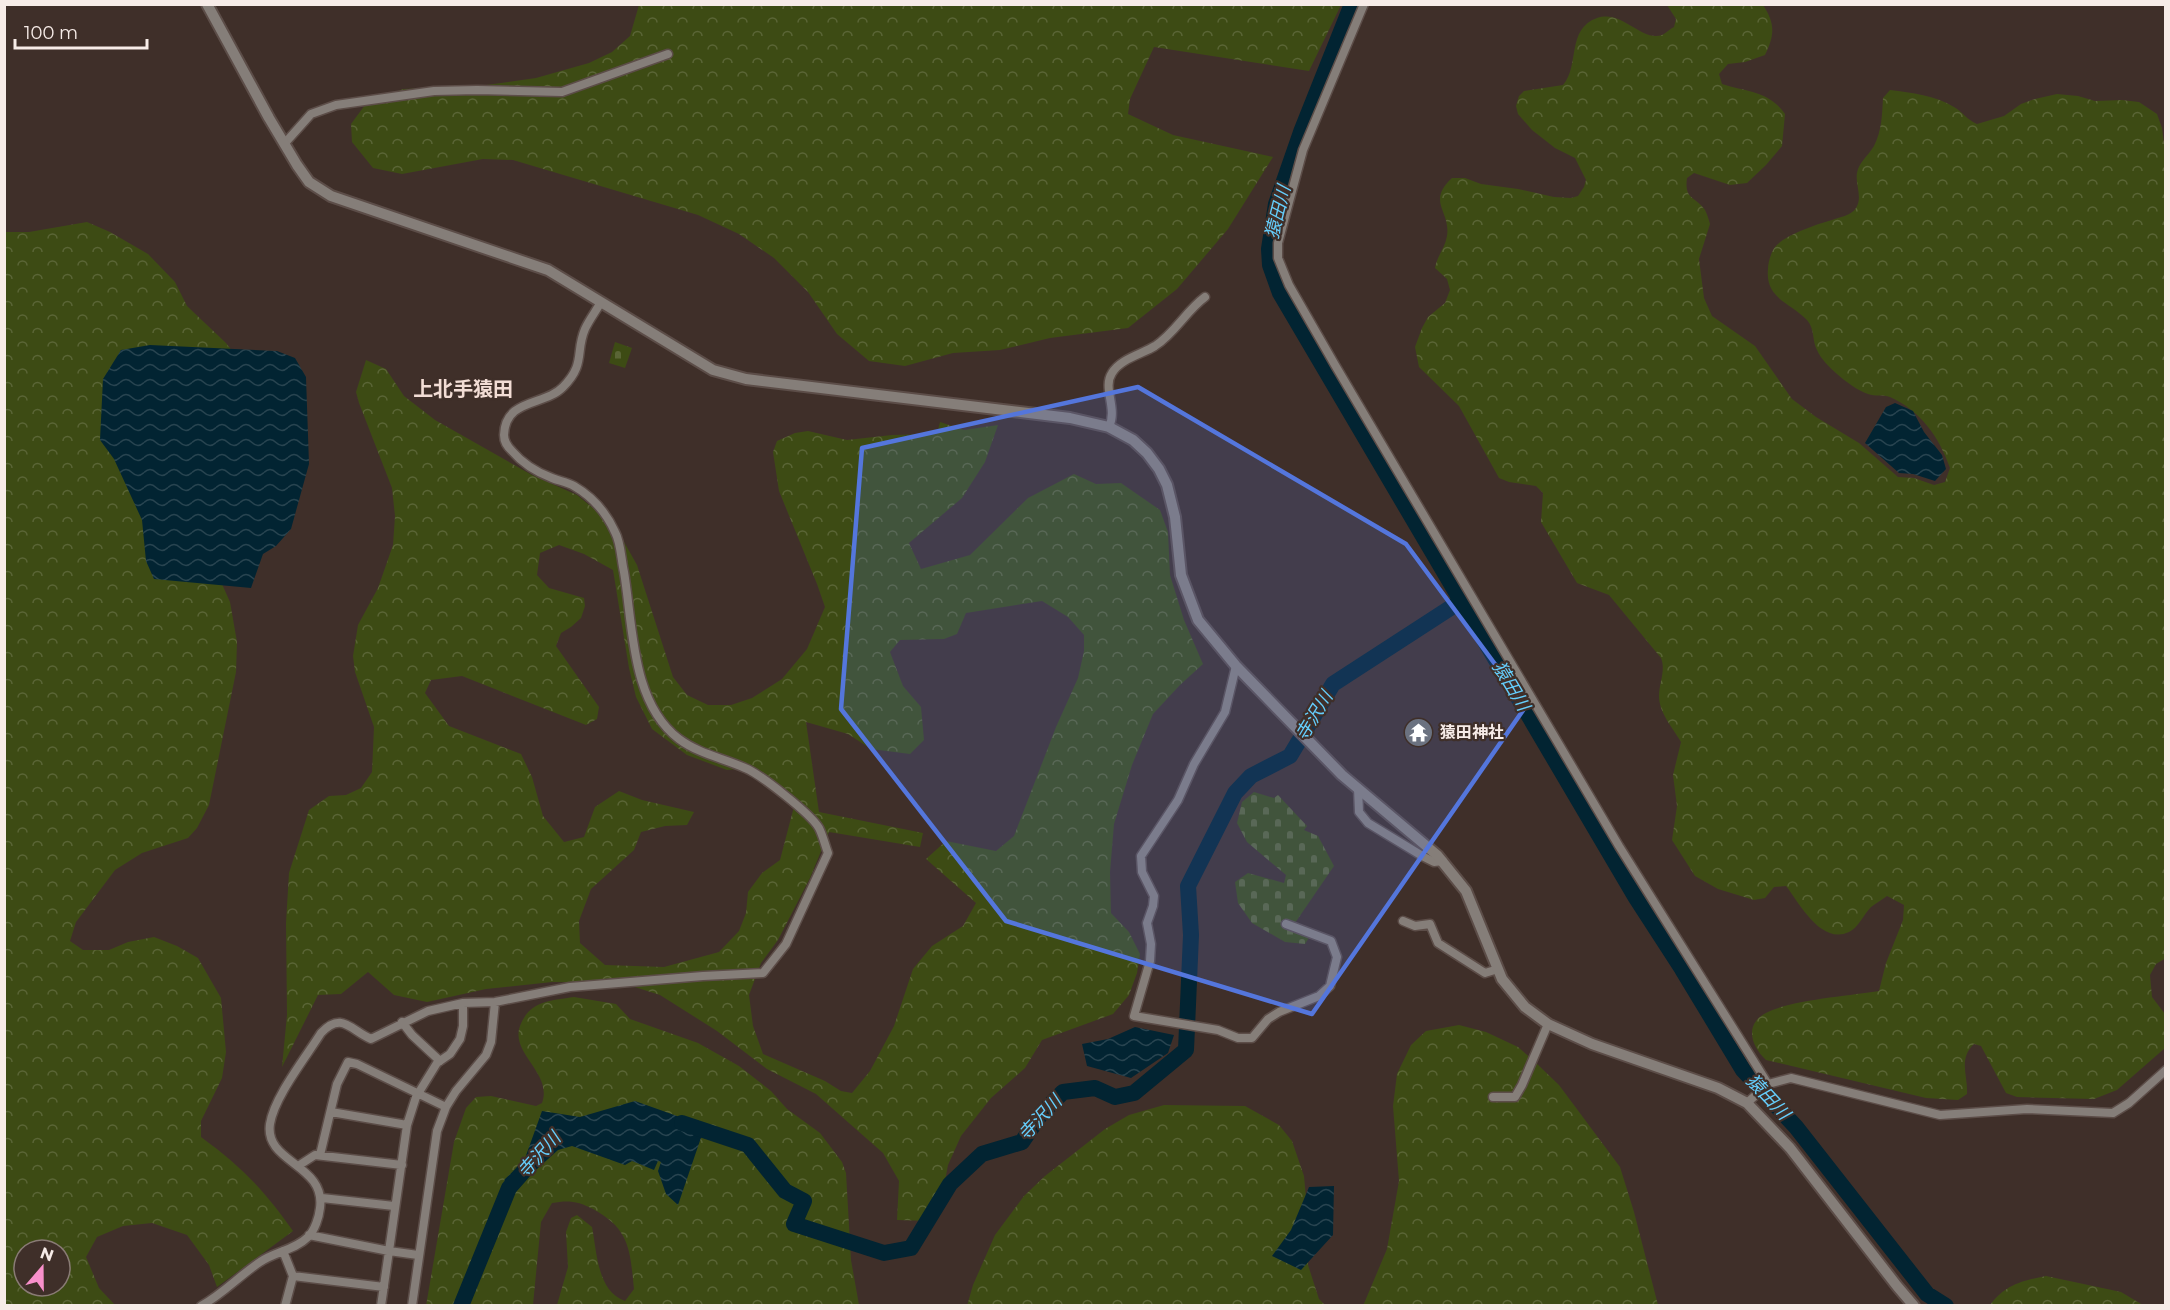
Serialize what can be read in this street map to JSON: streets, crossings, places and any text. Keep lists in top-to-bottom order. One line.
{"districts":["上北手猿田"],"water":["猿田川","寺沢川"],"places":{"temple":["猿田神社"]},"scale_bar":"100 m","north":"top"}
